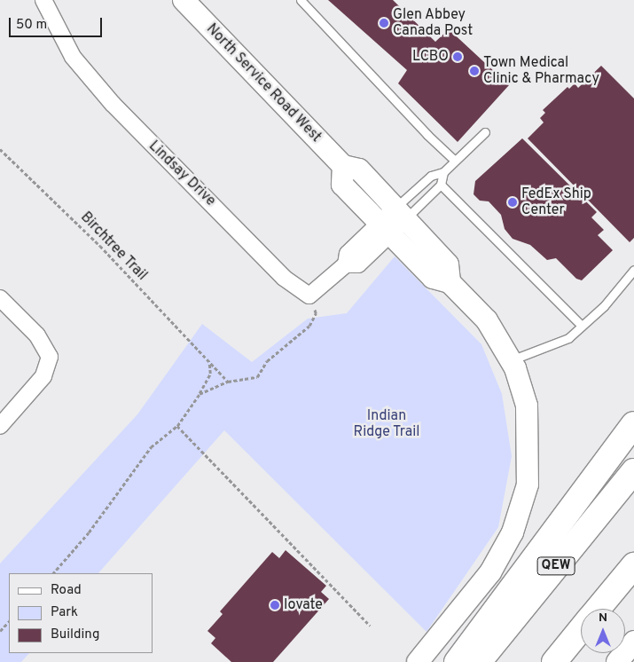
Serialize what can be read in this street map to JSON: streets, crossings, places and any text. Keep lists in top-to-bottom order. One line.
{"streets":{"highway":["QEW"],"street":["North Service Road West","Lindsay Drive"],"path":["Birchtree Trail"]},"parks":["Indian Ridge Trail"],"places":["Glen Abbey Canada Post","LCBO","Town Medical Clinic & Pharmacy","FedEx Ship Center","Iovate"],"legend":["Road","Park","Building"],"scale_bar":"50 m","north":"top"}
